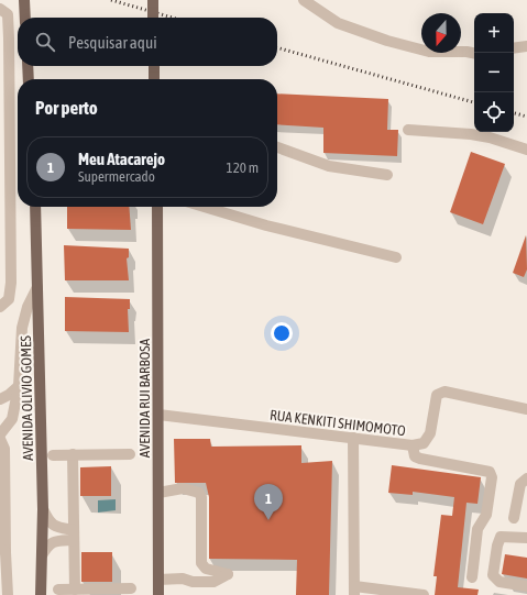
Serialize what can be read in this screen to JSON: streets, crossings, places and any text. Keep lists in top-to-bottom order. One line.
{"streets":{"main road":["AVENIDA OLIVIO GOMES","AVENIDA RUI BARBOSA"],"street":["RUA KENKITI SHIMOMOTO"]},"crossings":[["AVENIDA RUI BARBOSA","RUA KENKITI SHIMOMOTO"]],"north":"bottom","page":{"map_buttons":["+","−"],"search":"Pesquisar aqui","heading":"Por perto","list":[{"mark":"1","name":"Meu Atacarejo","note":"Supermercado","value":"120 m"}],"pins":"1"}}
